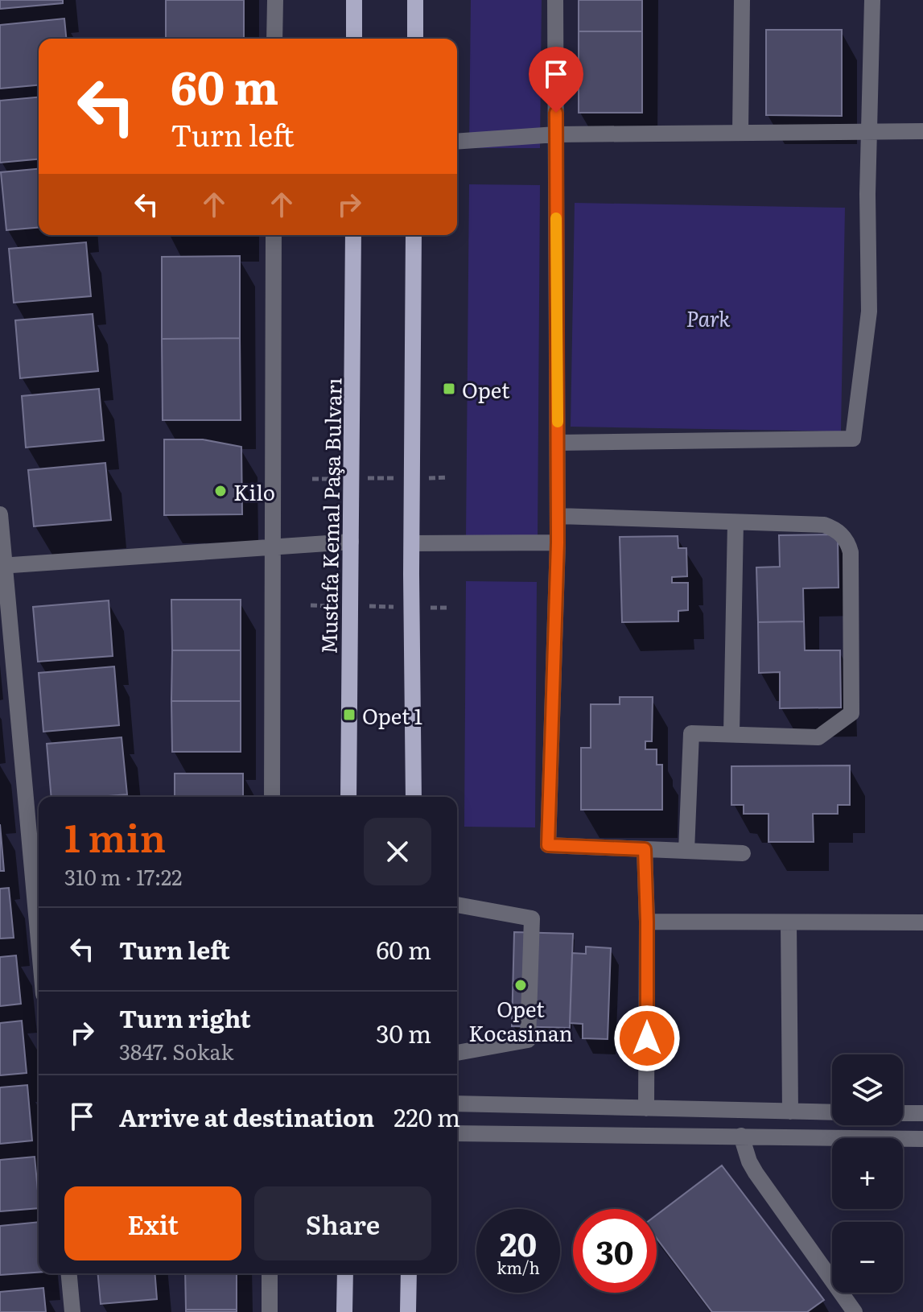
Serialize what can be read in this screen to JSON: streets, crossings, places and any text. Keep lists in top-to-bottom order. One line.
{"streets":{"main road":["Mustafa Kemal Paşa Bulvarı"]},"parks":["Park"],"places":{"transit":["Opet","Opet 1"],"other":["Kilo","Opet Kocasinan"]},"page":{"turn":["60 m","Turn left"],"heading":["1 min","310 m · 17:22"],"list":[{"name":"Turn left","value":"60 m"},{"name":"Turn right","note":"3847. Sokak","value":"30 m"},{"name":"Arrive at destination","value":"220 m"}],"map_buttons":["+","−"],"buttons":["Exit","Share"],"speed":"20 km/h","limit":"30"}}
